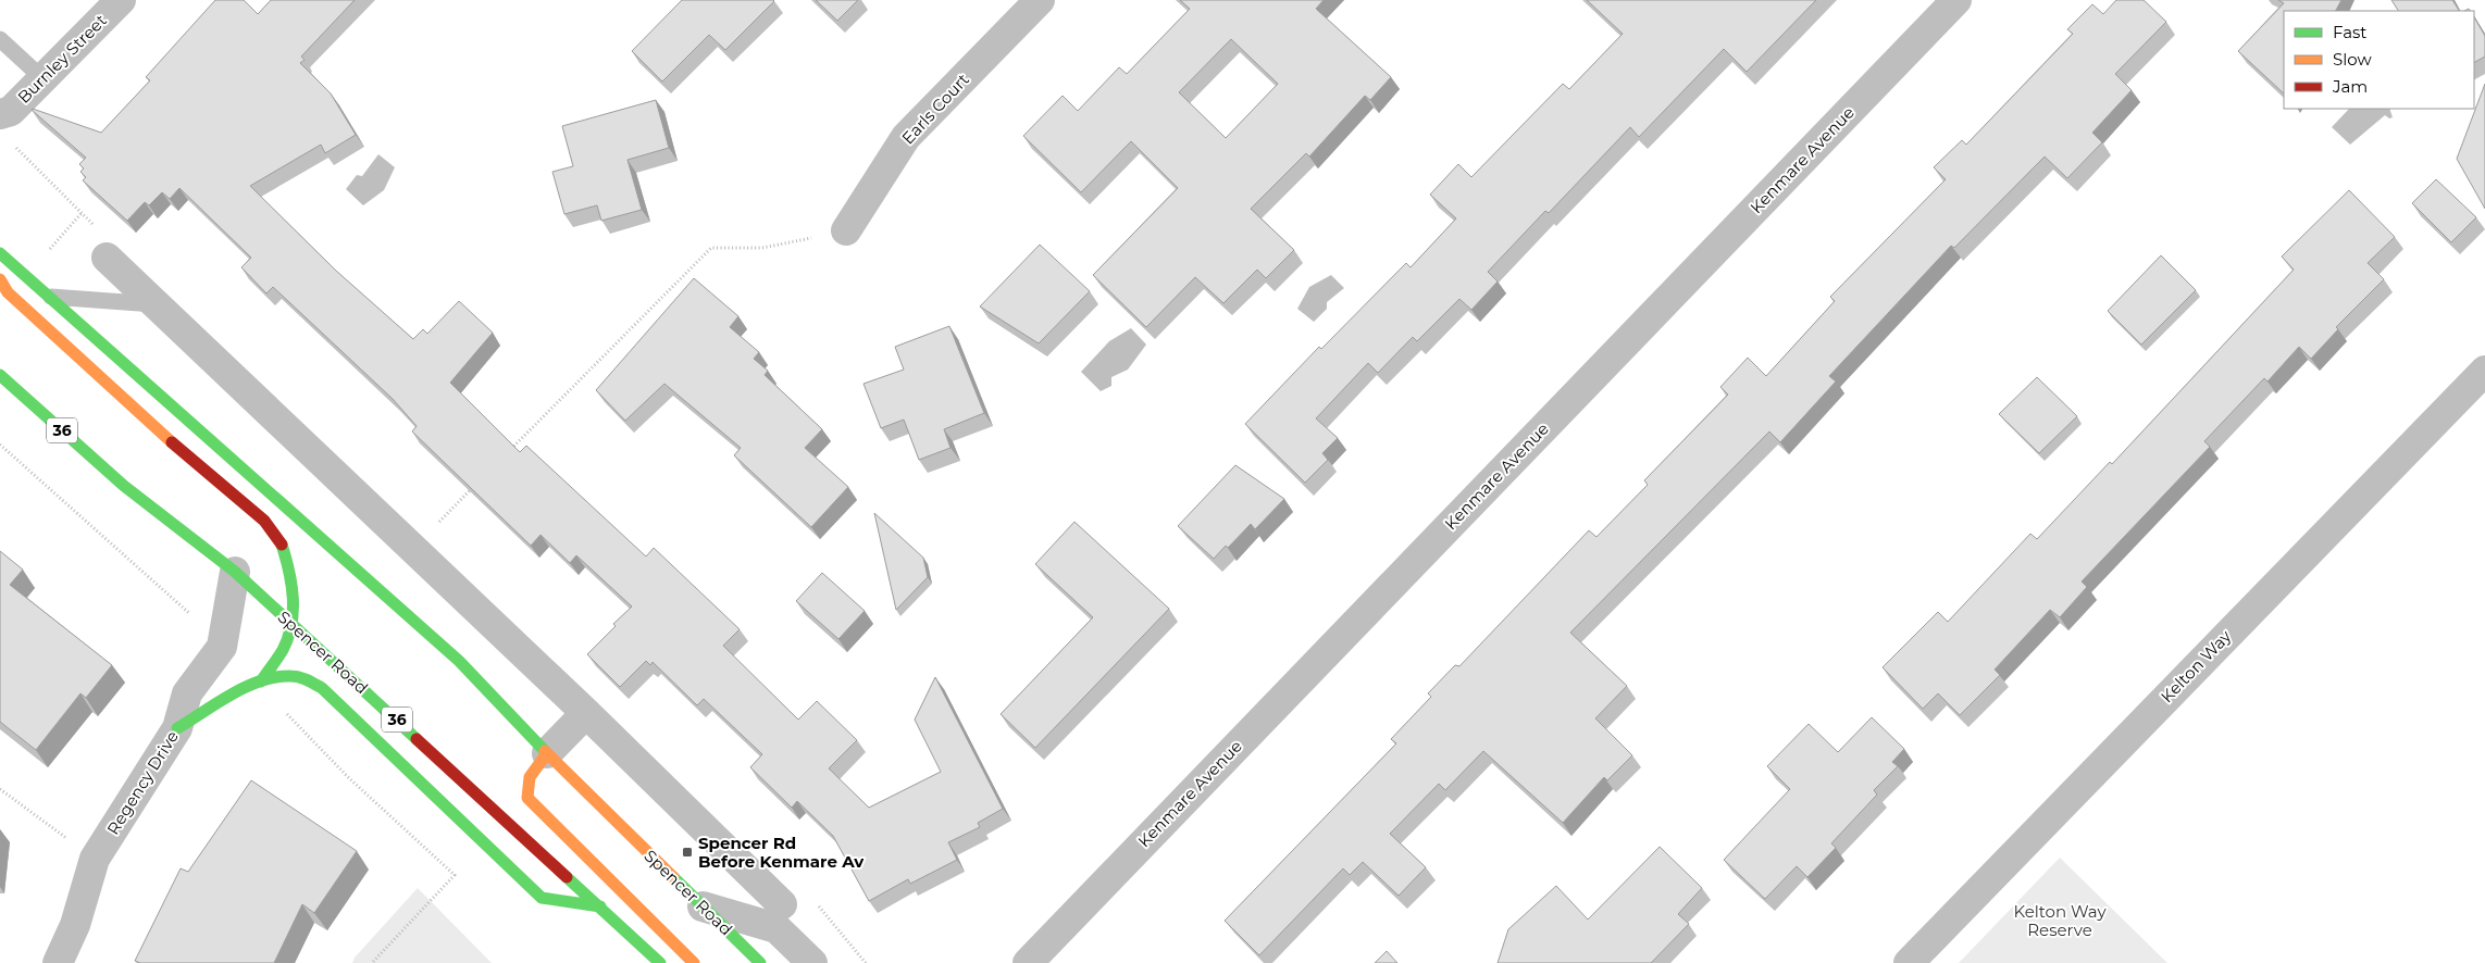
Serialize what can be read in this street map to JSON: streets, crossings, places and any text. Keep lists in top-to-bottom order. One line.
{"streets":{"main road":["36","Spencer Road"],"street":["Burnley Street","Earls Court","Kenmare Avenue","Kelton Way","Regency Drive"]},"crossings":[["Spencer Road","Regency Drive"]],"parks":["Kelton Way Reserve"],"places":{"transit":["Spencer Rd Before Kenmare Av"]},"legend":["Fast","Slow","Jam"]}
